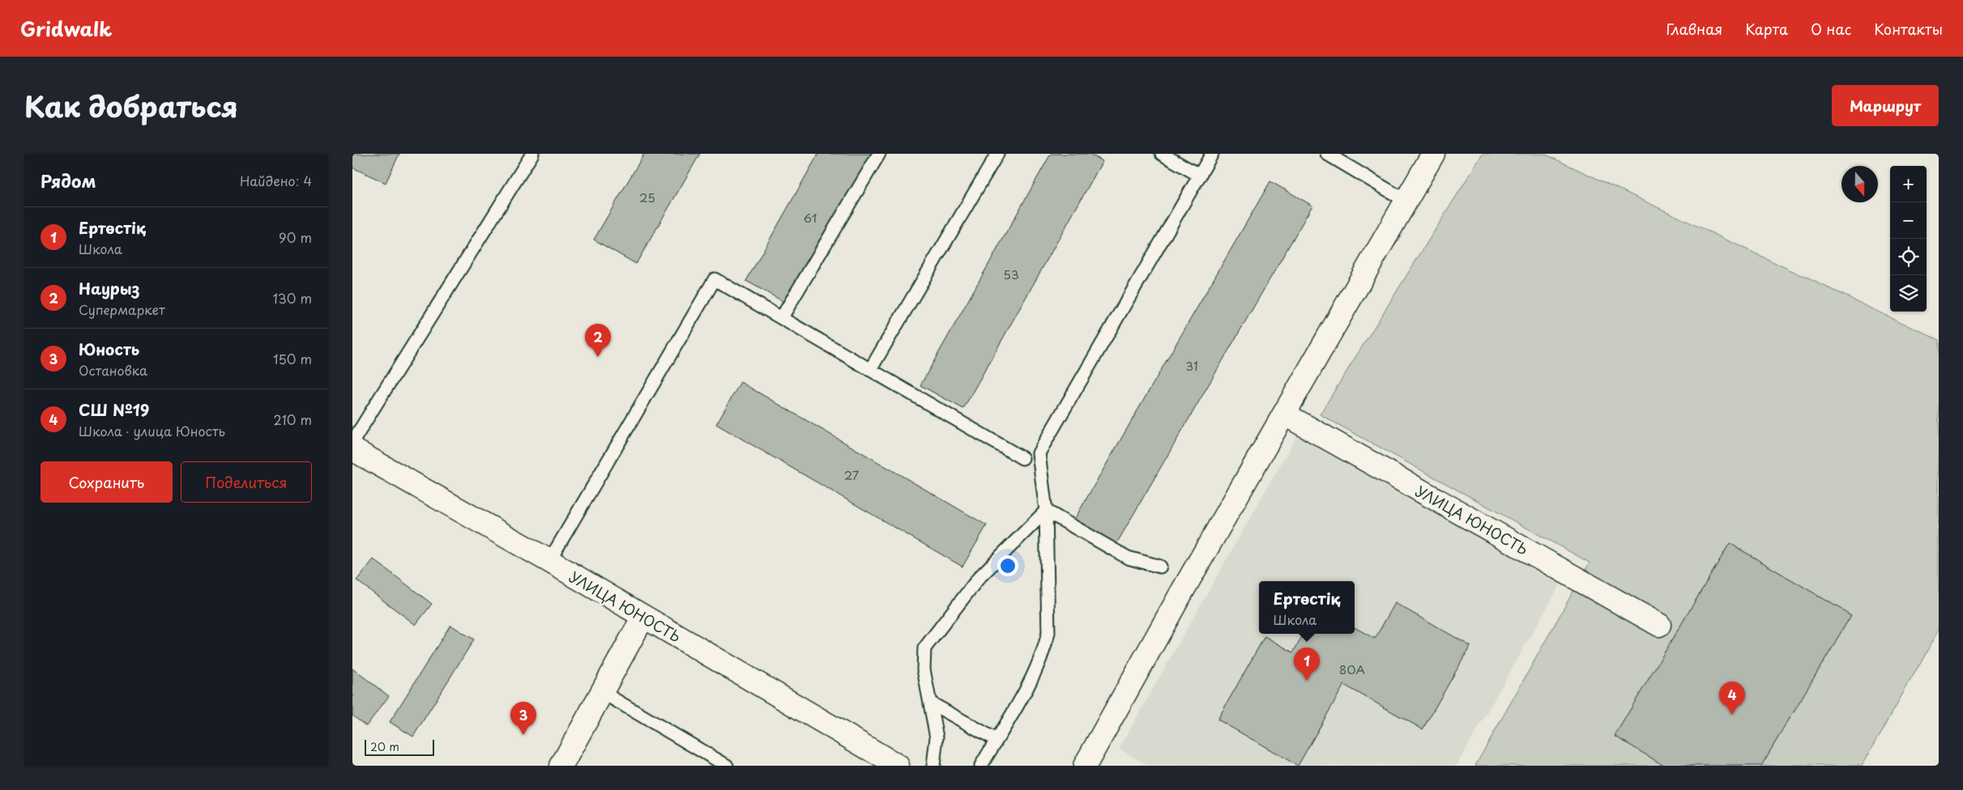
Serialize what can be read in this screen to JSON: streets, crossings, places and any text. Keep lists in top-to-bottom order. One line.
{"streets":{"street":["УЛИЦА ЮНОСТЬ"]},"house_numbers":["25","61","53","31","27","80А"],"scale_bar":"20 m","north":"bottom","page":{"header":"Gridwalk","nav":["Главная","Карта","О нас","Контакты"],"title":"Как добраться","buttons":["Маршрут",["Сохранить","Поделиться"]],"heading":["Рядом","Найдено: 4"],"map_buttons":["+","−"],"list":[{"mark":"1","name":"Ертөстіқ","note":"Школа","value":"90 m"},{"mark":"2","name":"Наурыз","note":"Супермаркет","value":"130 m"},{"mark":"3","name":"Юность","note":"Остановка","value":"150 m"},{"mark":"4","name":"СШ №19","note":"Школа · улица Юность","value":"210 m"}],"pins":["2","1","4","3"],"popup":["Ертөстіқ","Школа"],"scale":"20 m"}}
